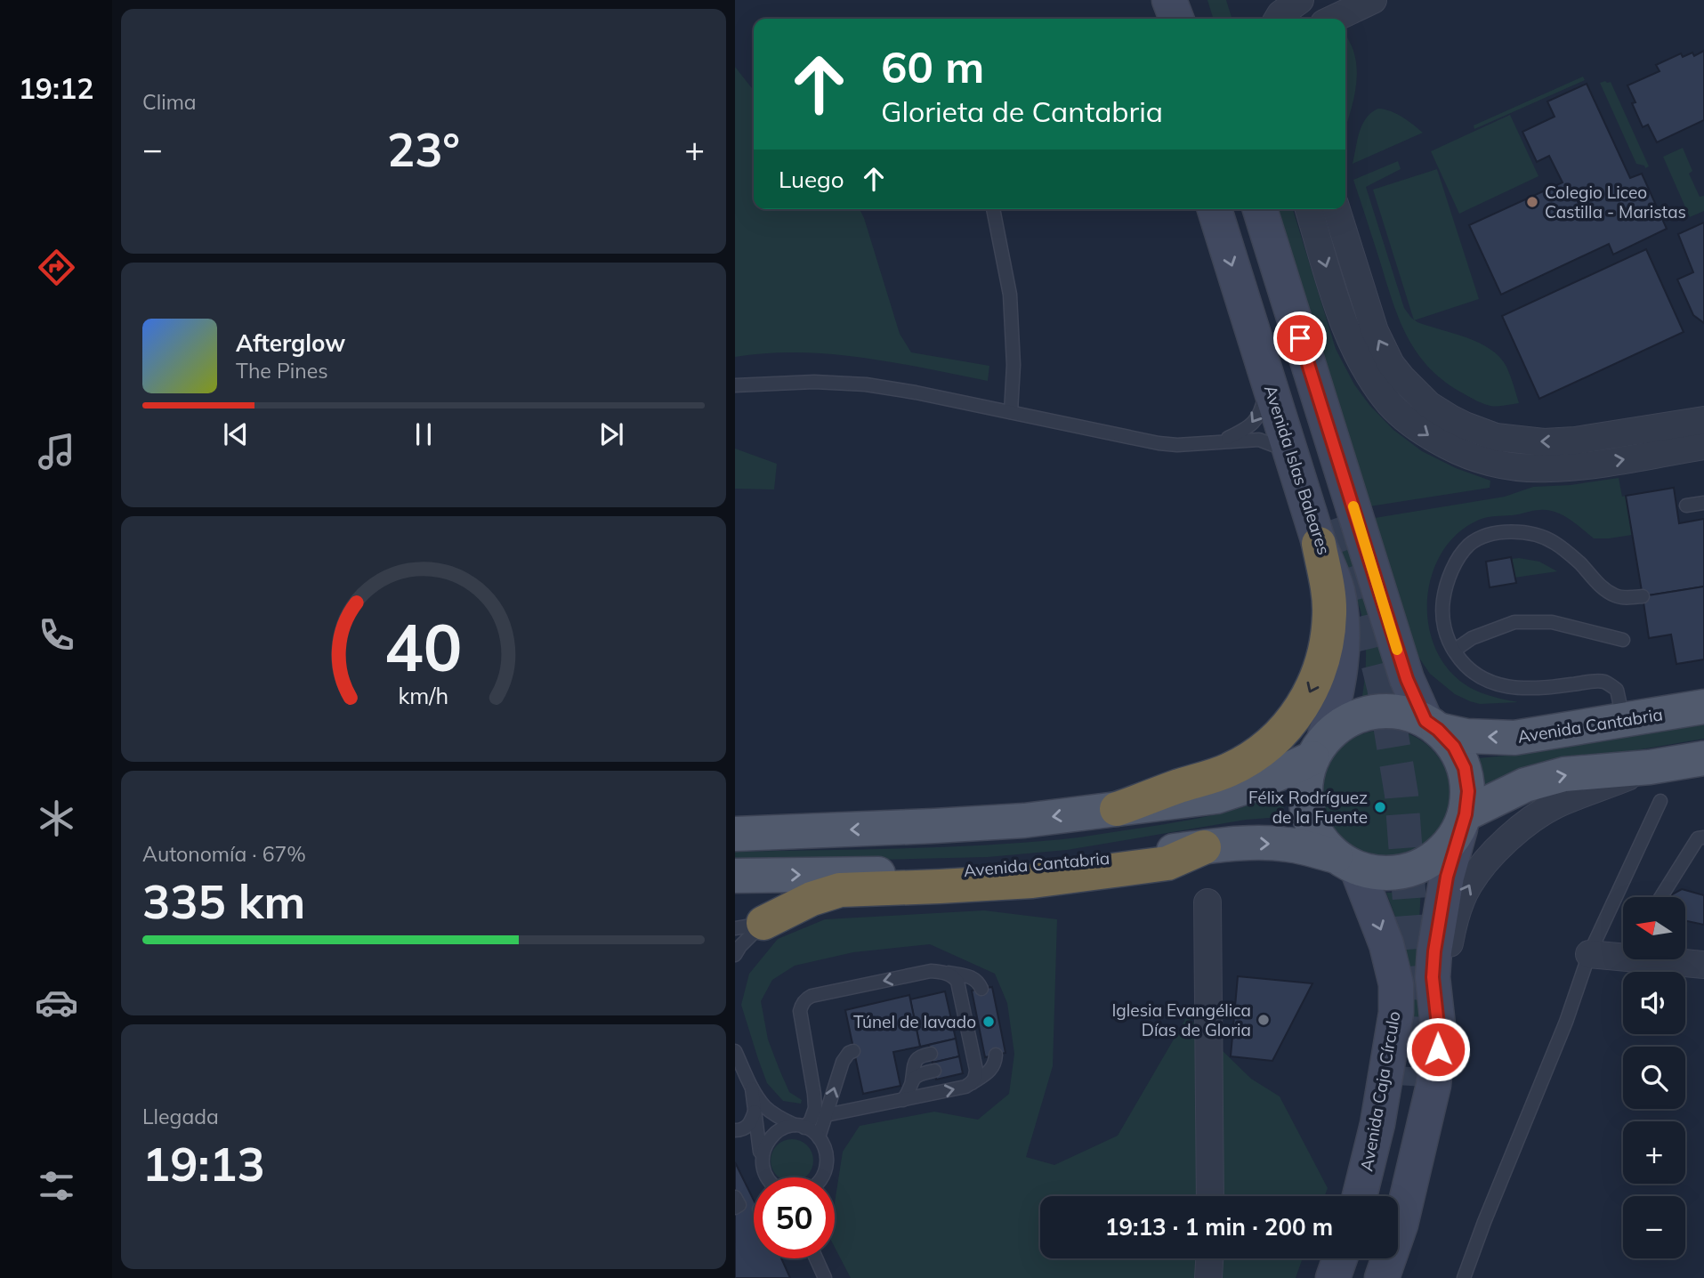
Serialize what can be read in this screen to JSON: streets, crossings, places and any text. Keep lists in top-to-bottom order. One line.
{"streets":{"main road":["Avenida Islas Baleares","Avenida Cantabria","Avenida Caja Círculo"]},"crossings":[["Avenida Islas Baleares","Avenida Cantabria"],["Avenida Islas Baleares","Avenida Caja Círculo"],["Avenida Cantabria","Avenida Caja Círculo"]],"places":["Colegio Liceo Castilla - Maristas","Félix Rodríguez de la Fuente","Iglesia Evangélica Días de Gloria","Túnel de lavado"],"north":"left","page":{"tabs":"19:12","tile":["Clima",["Autonomía · 67%","335 km"],["Llegada","19:13"]],"turn":["60 m","Glorieta de Cantabria"],"heat":["−","23°","+"],"then":"Luego","song":["Afterglow","The Pines"],"map_buttons":["+","−"],"limit":"50","trip":"19:13 · 1 min · 200 m","gauge":["40","km/h"]}}
